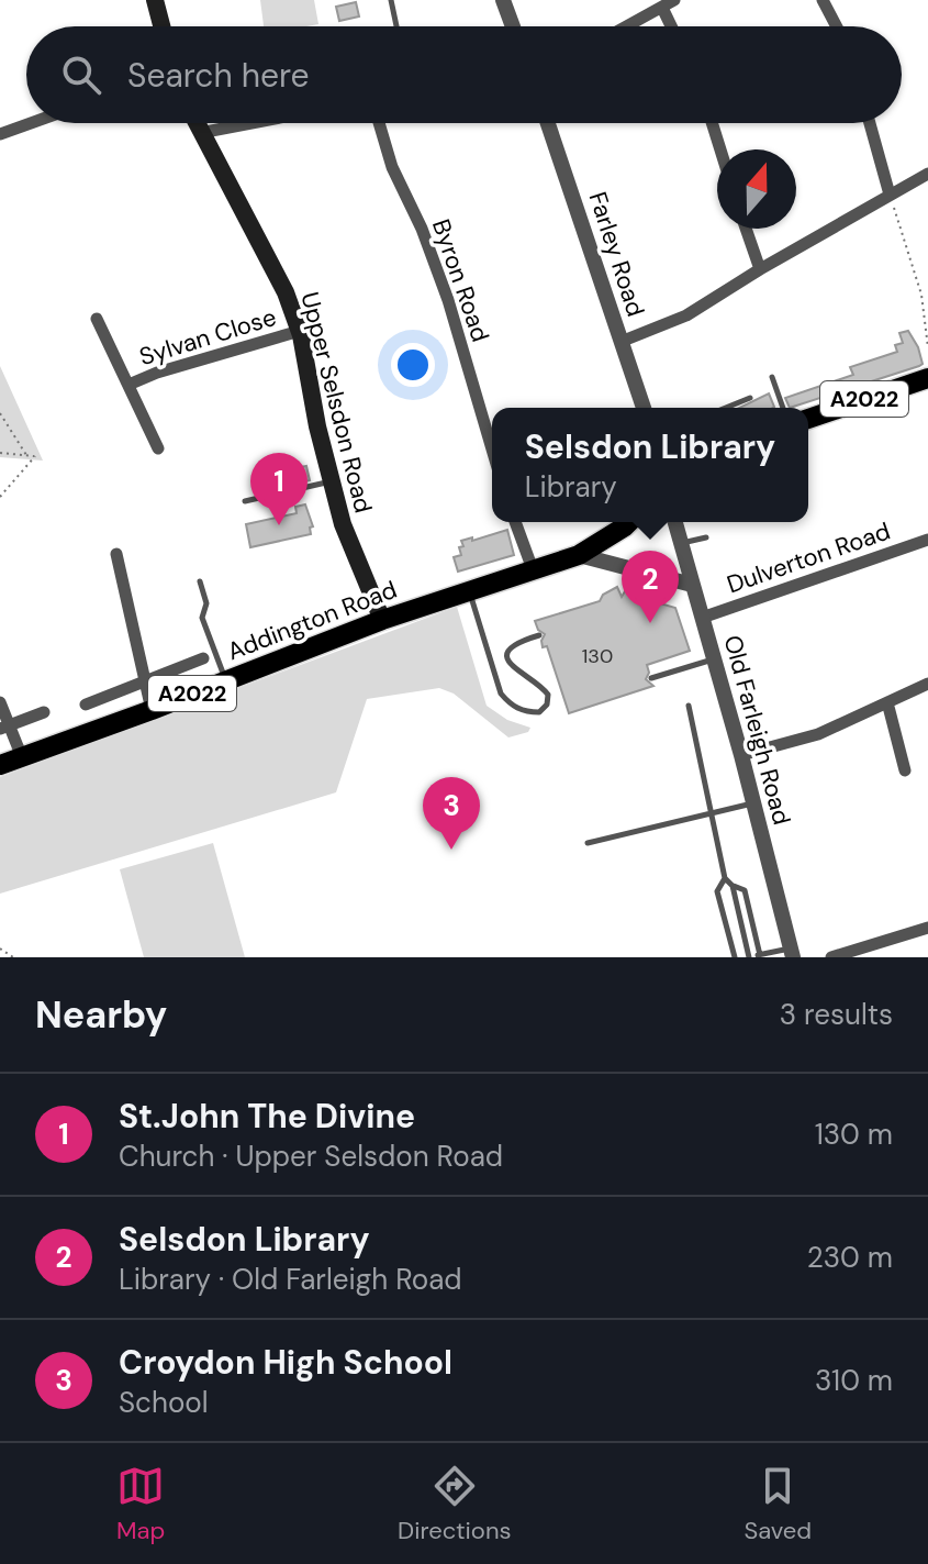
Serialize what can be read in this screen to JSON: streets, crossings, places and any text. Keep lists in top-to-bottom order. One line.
{"streets":{"main road":["A2022","Upper Selsdon Road","Addington Road"],"street":["Farley Road","Byron Road","Sylvan Close","Dulverton Road","Old Farleigh Road"]},"crossings":[["Sylvan Close","Upper Selsdon Road"],["Upper Selsdon Road","Addington Road"],["Dulverton Road","Old Farleigh Road"]],"house_numbers":["130"],"north":"top","page":{"search":"Search here","popup":["Selsdon Library","Library"],"pins":["1","2","3"],"heading":["Nearby","3 results"],"list":[{"mark":"1","name":"St.John The Divine","note":"Church · Upper Selsdon Road","value":"130 m"},{"mark":"2","name":"Selsdon Library","note":"Library · Old Farleigh Road","value":"230 m"},{"mark":"3","name":"Croydon High School","note":"School","value":"310 m"}],"nav":["Map","Directions","Saved"]}}
